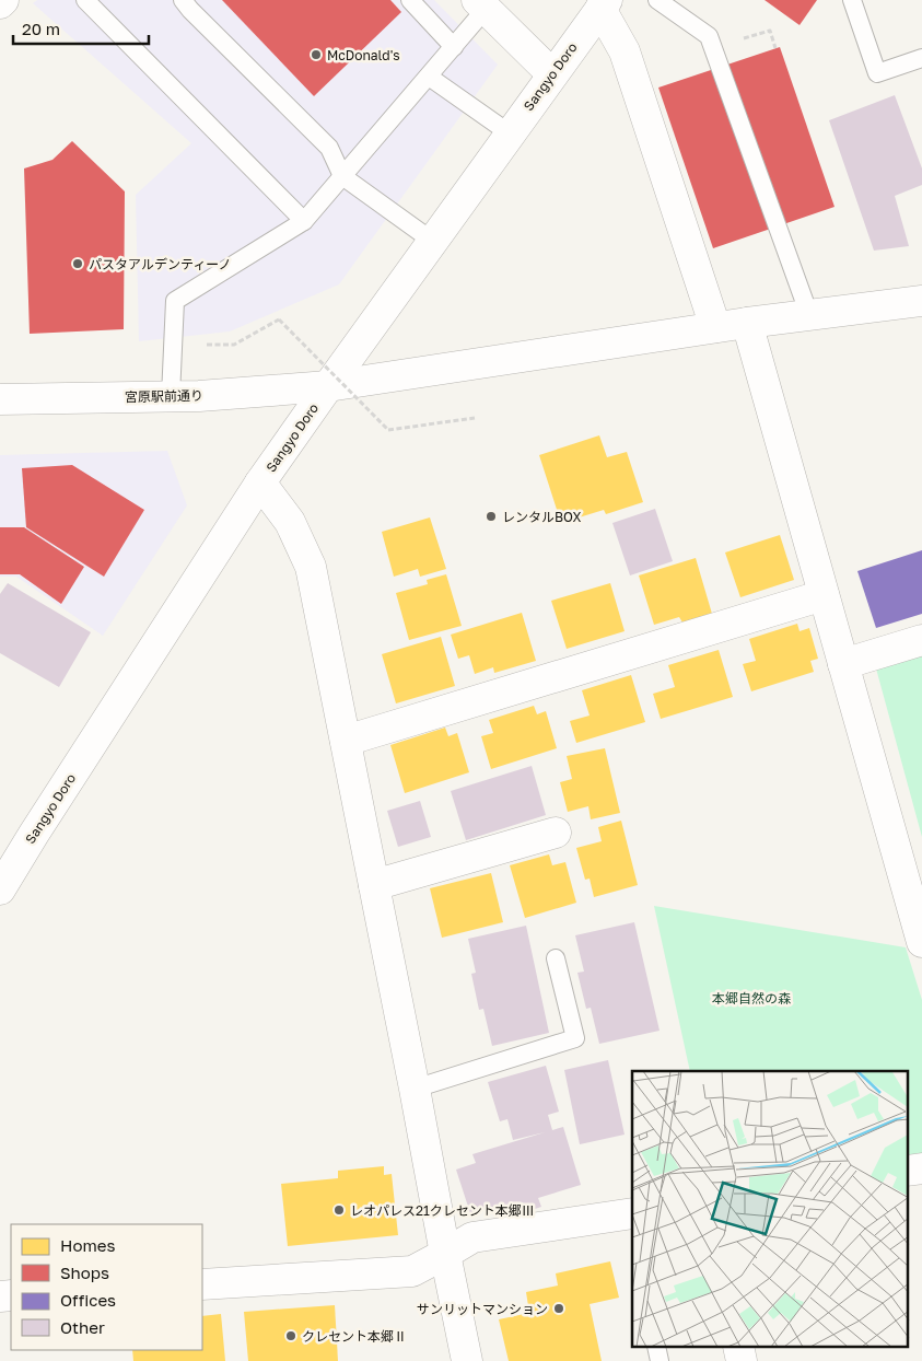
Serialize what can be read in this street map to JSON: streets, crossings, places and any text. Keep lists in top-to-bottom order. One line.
{"streets":{"street":["Sangyo Doro","宮原駅前通り"]},"crossings":[["Sangyo Doro","宮原駅前通り"]],"parks":["本郷自然の森"],"places":["McDonald's","パスタアルデンティーノ","レンタルBOX","レオパレス21クレセント本郷Ⅲ","サンリットマンション","クレセント本郷Ⅱ"],"legend":["Homes","Shops","Offices","Other"],"scale_bar":"20 m"}
